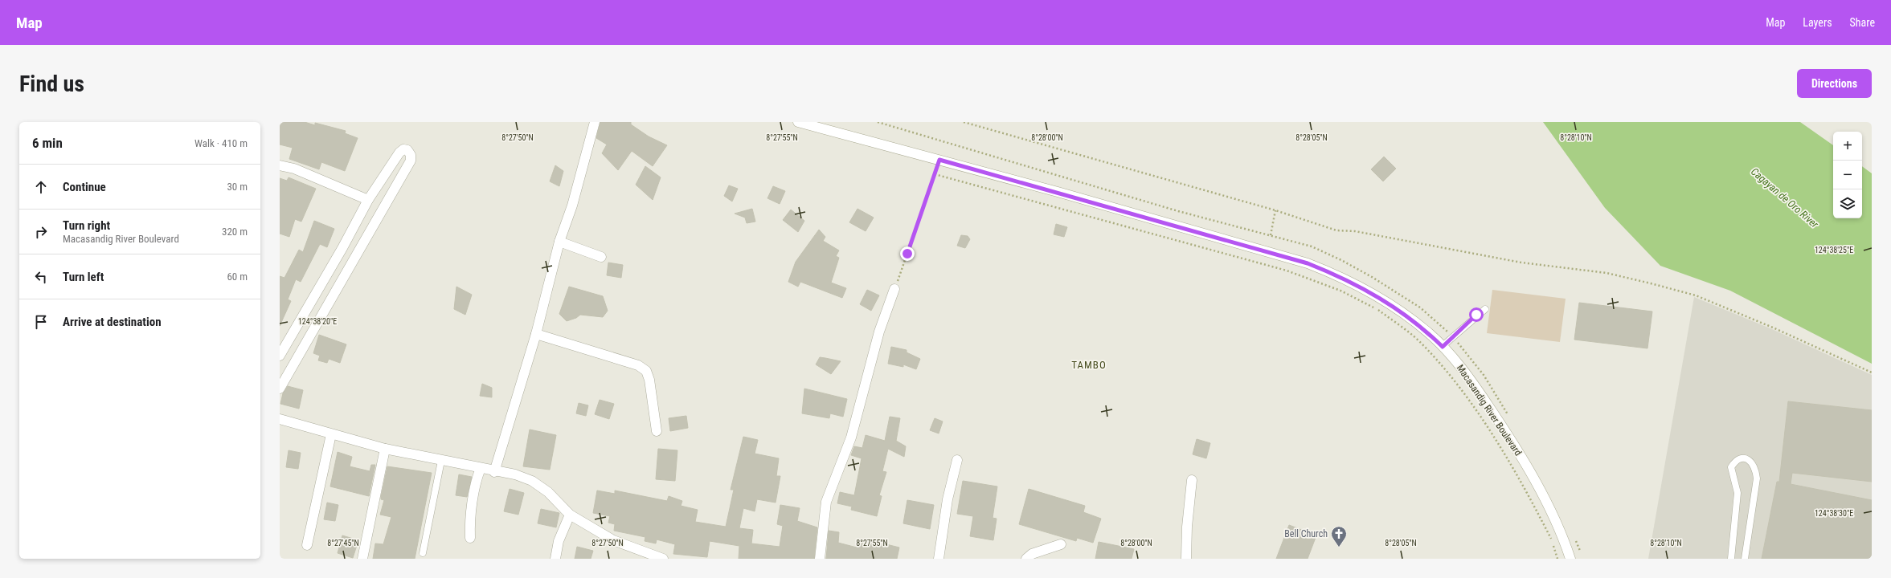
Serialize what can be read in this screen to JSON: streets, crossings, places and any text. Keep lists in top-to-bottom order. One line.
{"streets":{"street":["Macasandig River Boulevard"]},"districts":["TAMBO"],"water":["Cagayan de Oro River"],"places":{"church":["Bell Church"]},"page":{"header":"Map","nav":["Map","Layers","Share"],"buttons":"Directions","title":"Find us","heading":["6 min","Walk · 410 m"],"map_buttons":["+","−"],"list":[["Continue","30 m"],["Turn right","Macasandig River Boulevard","320 m"],["Turn left","60 m"],"Arrive at destination"]},"coordinates":["8°27'50\"N","8°27'55\"N","8°28'00\"N","8°28'05\"N","8°28'10\"N","124°38'25\"E","124°38'20\"E","124°38'30\"E","8°27'45\"N"]}
